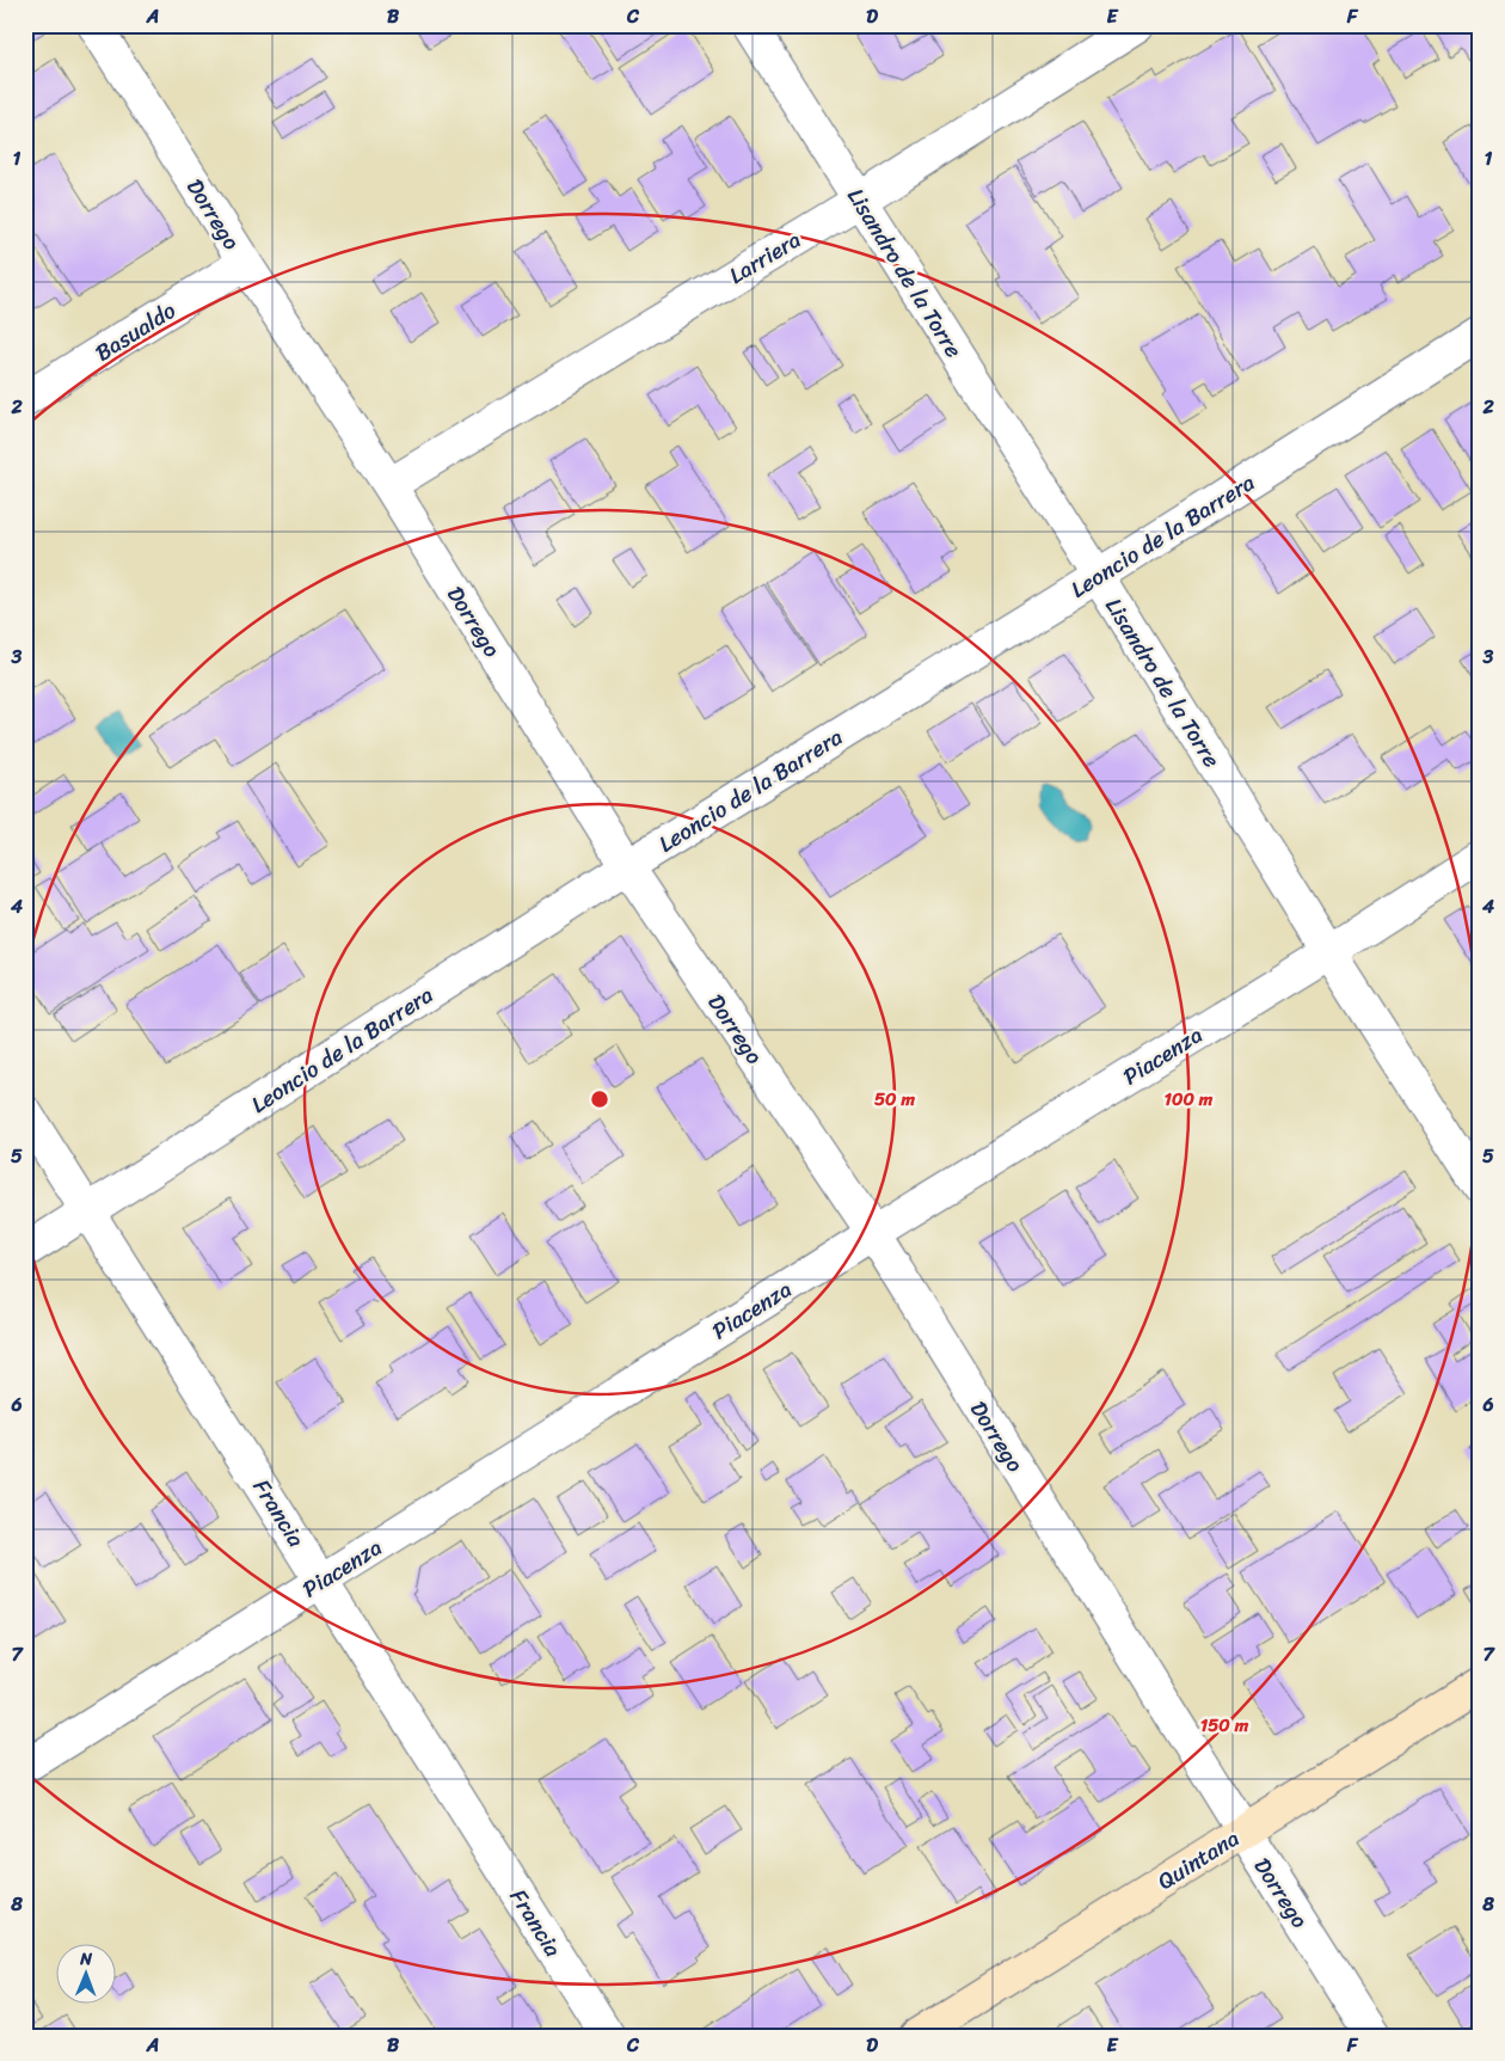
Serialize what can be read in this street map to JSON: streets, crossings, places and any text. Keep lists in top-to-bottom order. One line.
{"streets":{"main road":["Quintana"],"street":["Dorrego","Larriera","Lisandro de la Torre","Basualdo","Leoncio de la Barrera","Piacenza","Francia"]},"crossings":[["Dorrego","Larriera"],["Dorrego","Basualdo"],["Dorrego","Leoncio de la Barrera"],["Dorrego","Piacenza"],["Dorrego","Quintana"],["Larriera","Lisandro de la Torre"],["Lisandro de la Torre","Leoncio de la Barrera"],["Lisandro de la Torre","Piacenza"],["Leoncio de la Barrera","Francia"],["Piacenza","Francia"]],"north":"top","grid":{"columns":["A","B","C","D","E","F"],"rows":["1","2","3","4","5","6","7","8"]},"rings":["50 m","100 m","150 m"]}
